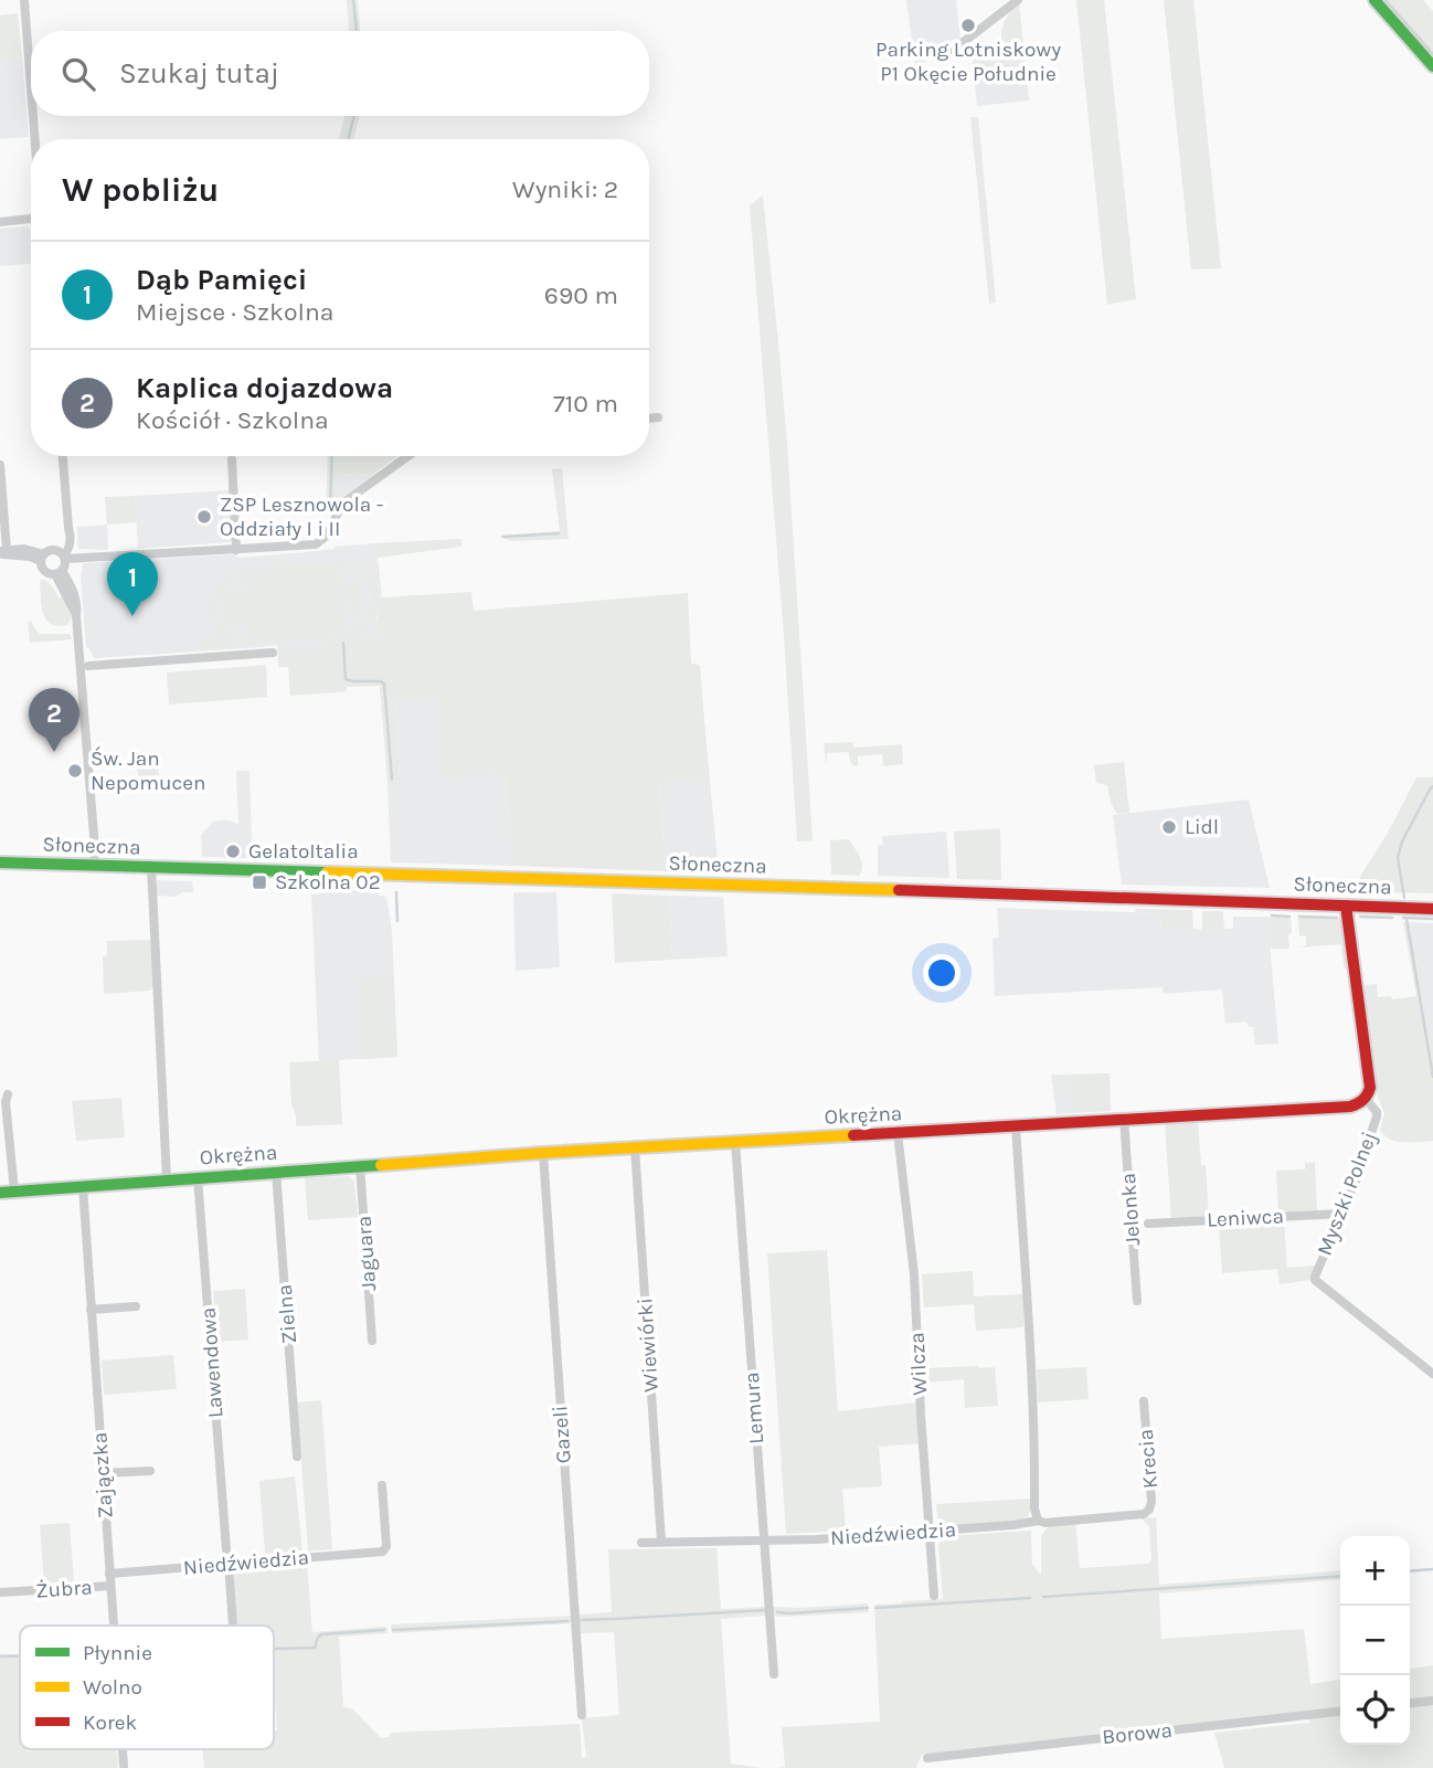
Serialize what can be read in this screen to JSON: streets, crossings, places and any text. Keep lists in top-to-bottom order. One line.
{"streets":{"street":["Słoneczna","Okrężna","Myszki Polnej","Jelonka","Leniwca","Jaguara","Zielna","Wiewiórki","Lawendowa","Wilcza","Lemura","Gazeli","Krecia","Zajączka","Niedźwiedzia","Żubra","Borowa"]},"crossings":[["Okrężna","Myszki Polnej"],["Okrężna","Jelonka"],["Okrężna","Jaguara"],["Okrężna","Zielna"],["Okrężna","Wiewiórki"],["Okrężna","Lawendowa"],["Okrężna","Wilcza"],["Okrężna","Lemura"],["Okrężna","Gazeli"],["Okrężna","Zajączka"],["Myszki Polnej","Leniwca"],["Wiewiórki","Niedźwiedzia"],["Wilcza","Niedźwiedzia"],["Lemura","Niedźwiedzia"],["Krecia","Niedźwiedzia"],["Zajączka","Niedźwiedzia"],["Zajączka","Żubra"]],"places":{"other":["Parking Lotniskowy P1 Okęcie Południe","ZSP Lesznowola - Oddziały I i II","Św. Jan Nepomucen","Lidl","GelatoItalia"],"transit":["Szkolna 02"]},"legend":["Płynnie","Wolno","Korek"],"page":{"search":"Szukaj tutaj","heading":["W pobliżu","Wyniki: 2"],"list":[{"mark":"1","name":"Dąb Pamięci","note":"Miejsce · Szkolna","value":"690 m"},{"mark":"2","name":"Kaplica dojazdowa","note":"Kościół · Szkolna","value":"710 m"}],"pins":["1","2"],"map_buttons":["+","−"]}}
